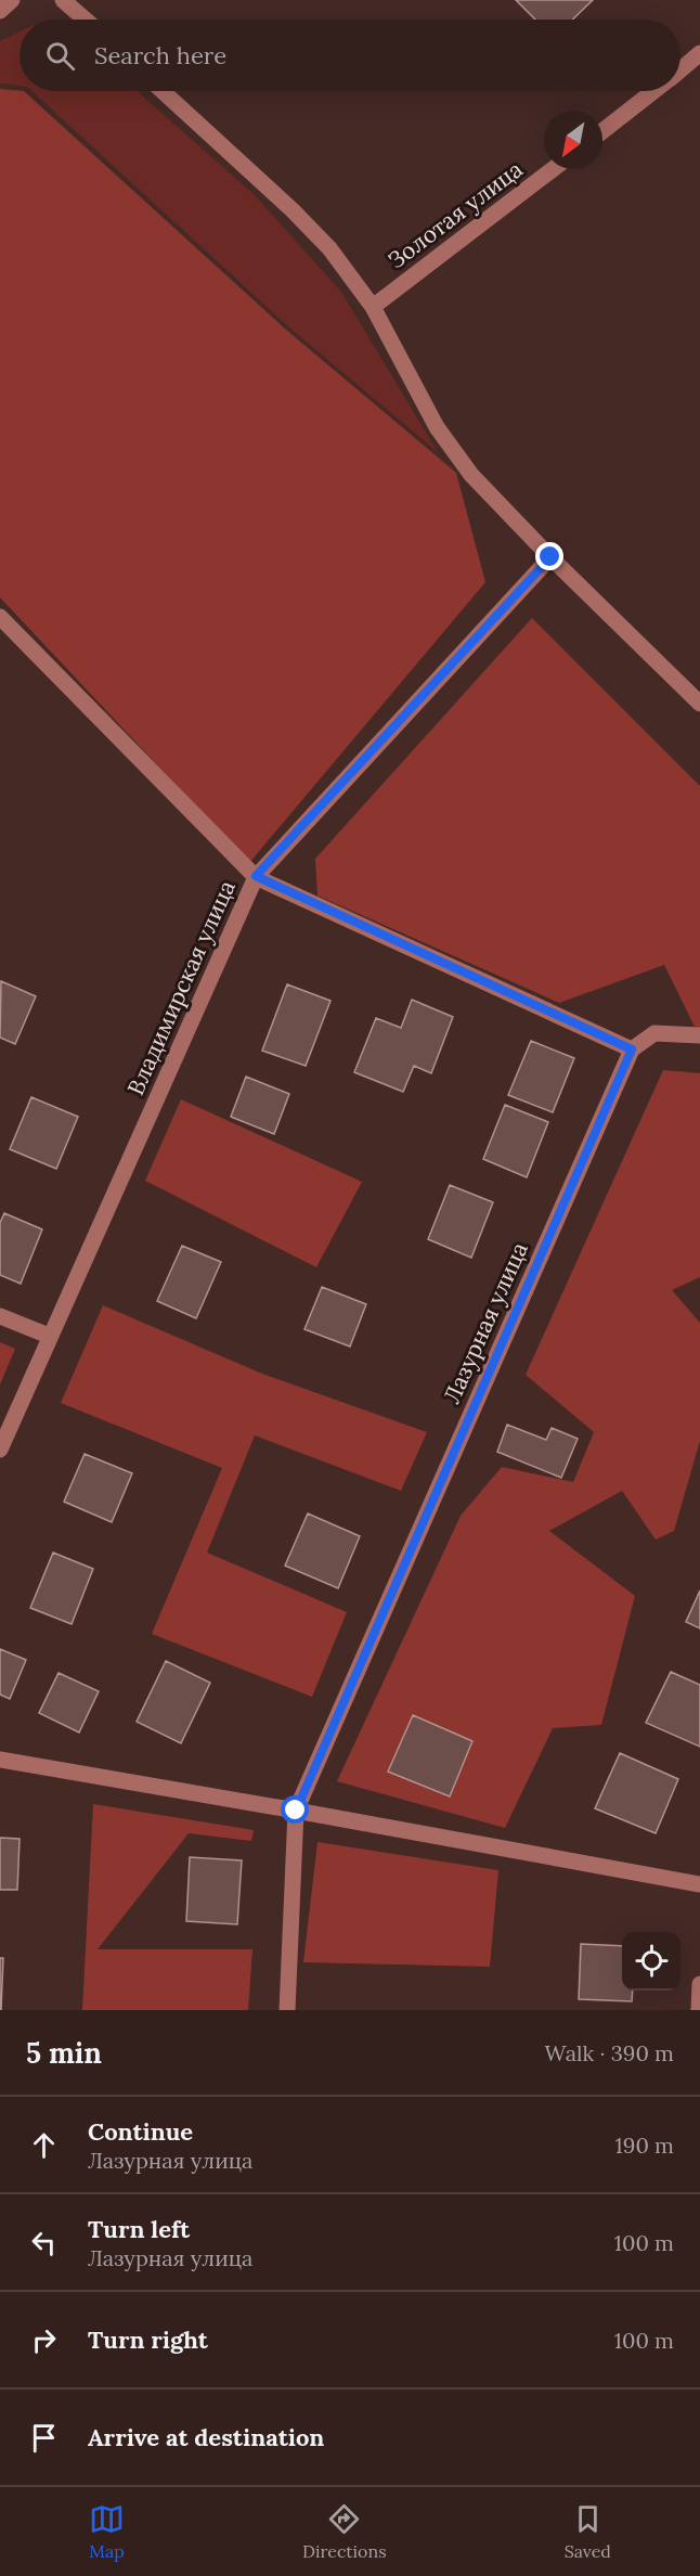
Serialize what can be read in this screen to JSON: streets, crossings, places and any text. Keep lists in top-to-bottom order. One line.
{"streets":{"street":["Золотая улица","Владимирская улица","Лазурная улица"]},"north":"bottom left","page":{"search":"Search here","heading":["5 min","Walk · 390 m"],"list":[["Continue","Лазурная улица","190 m"],["Turn left","Лазурная улица","100 m"],["Turn right","100 m"],"Arrive at destination"],"nav":["Map","Directions","Saved"]}}
